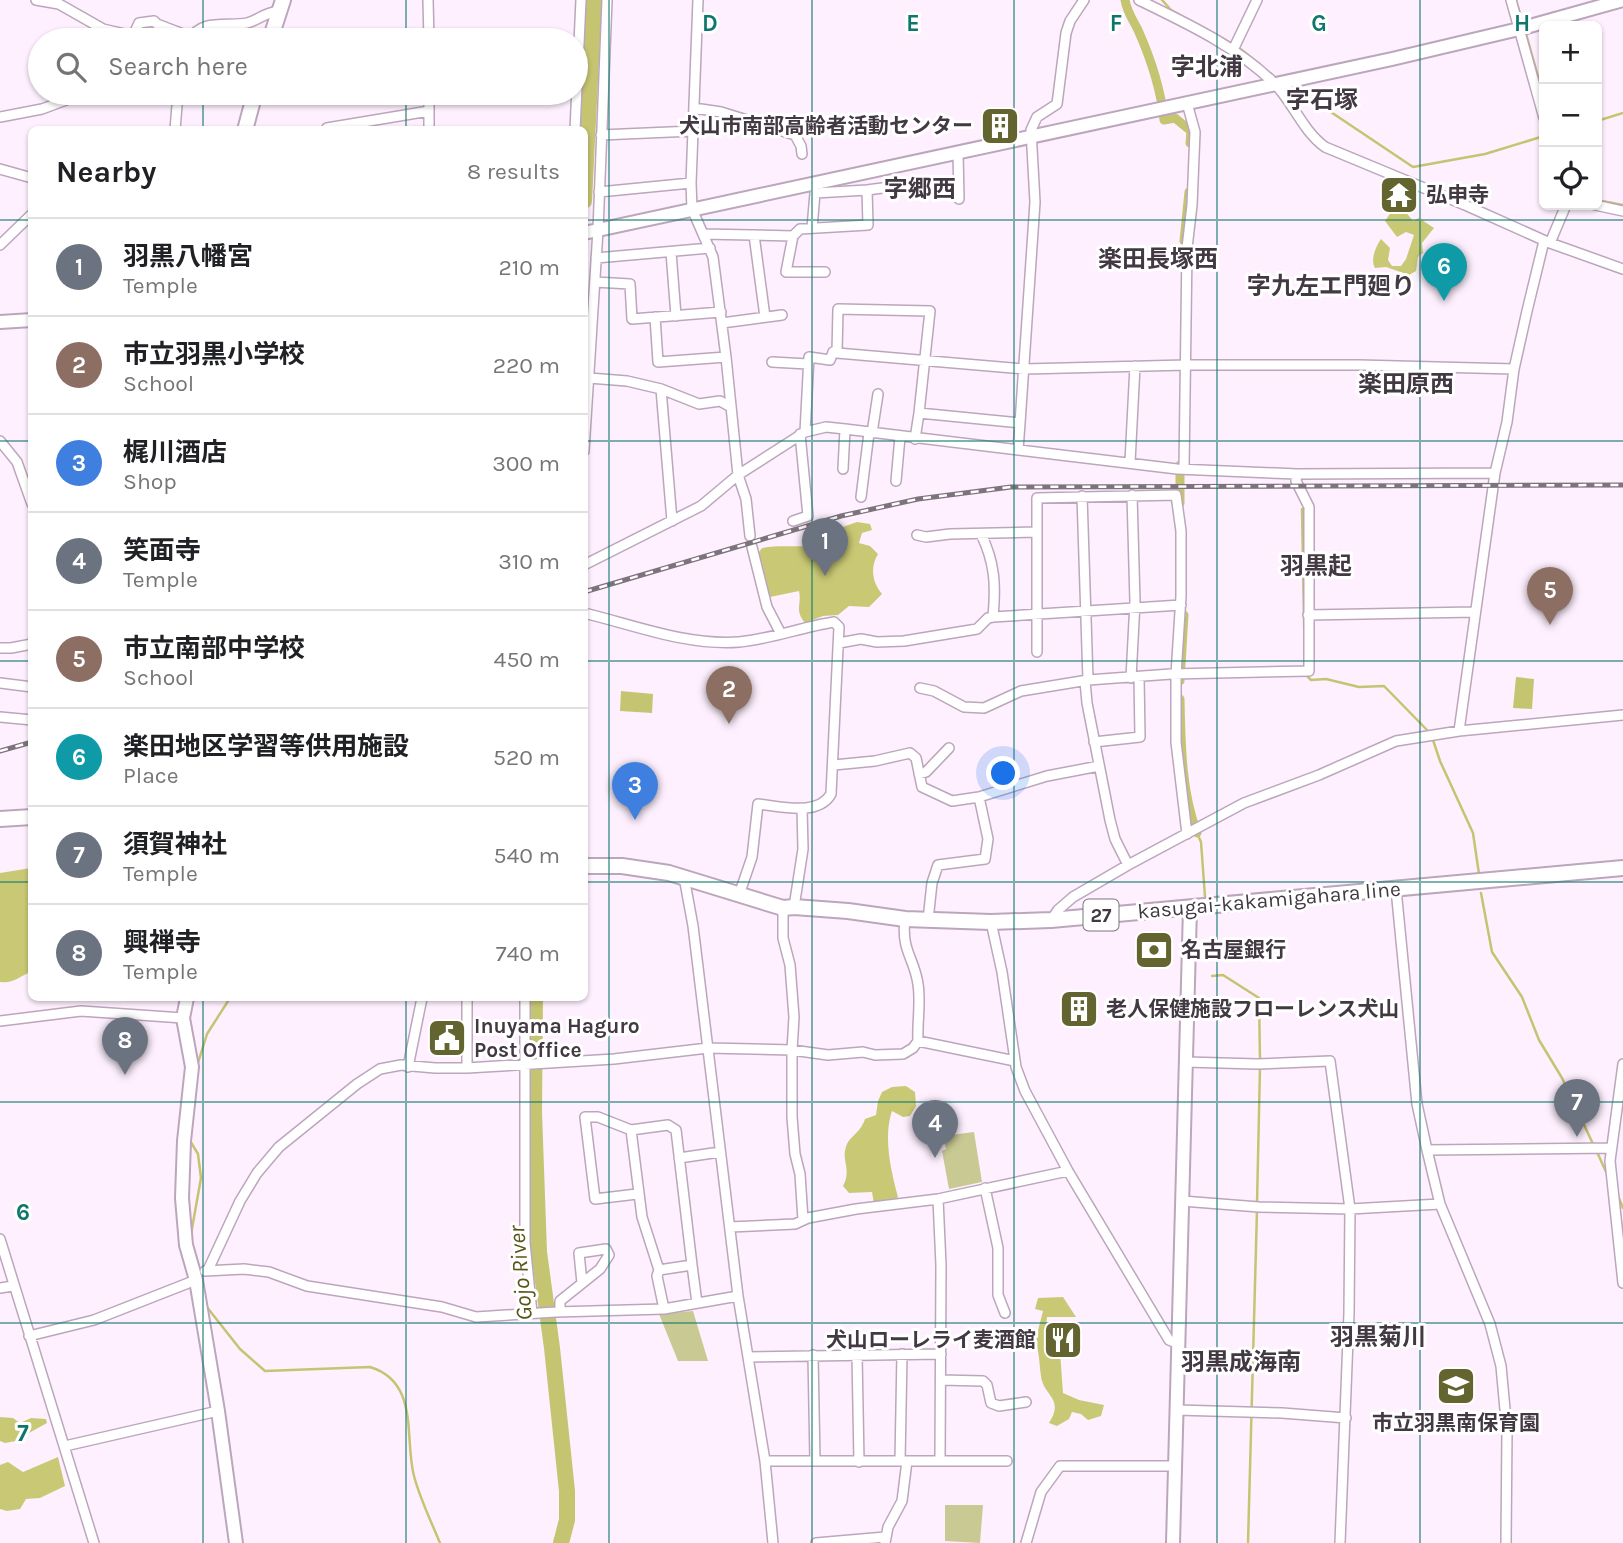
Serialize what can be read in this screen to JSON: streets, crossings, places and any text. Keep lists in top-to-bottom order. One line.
{"streets":{"main road":["kasugai-kakamigahara line","27"]},"districts":["字北浦","字石塚","字郷西","楽田長塚西","字九左エ門廻り","楽田原西","羽黒起","羽黒菊川","羽黒成海南"],"water":["Gojo River"],"places":{"building":["犬山市南部高齢者活動センター","老人保健施設フローレンス犬山"],"temple":["弘申寺"],"bank":["名古屋銀行"],"public building":["Inuyama Haguro Post Office"],"restaurant":["犬山ローレライ麦酒館"],"school or university":["市立羽黒南保育園"]},"page":{"map_buttons":["+","−"],"search":"Search here","heading":["Nearby","8 results"],"list":[{"mark":"1","name":"羽黒八幡宮","note":"Temple","value":"210 m"},{"mark":"2","name":"市立羽黒小学校","note":"School","value":"220 m"},{"mark":"3","name":"梶川酒店","note":"Shop","value":"300 m"},{"mark":"4","name":"笑面寺","note":"Temple","value":"310 m"},{"mark":"5","name":"市立南部中学校","note":"School","value":"450 m"},{"mark":"6","name":"楽田地区学習等供用施設","note":"Place","value":"520 m"},{"mark":"7","name":"須賀神社","note":"Temple","value":"540 m"},{"mark":"8","name":"興禅寺","note":"Temple","value":"740 m"}],"pins":["6","1","5","2","3","8","7","4"]},"grid":{"columns":["D","E","F","G","H"],"rows":["6","7"]}}
